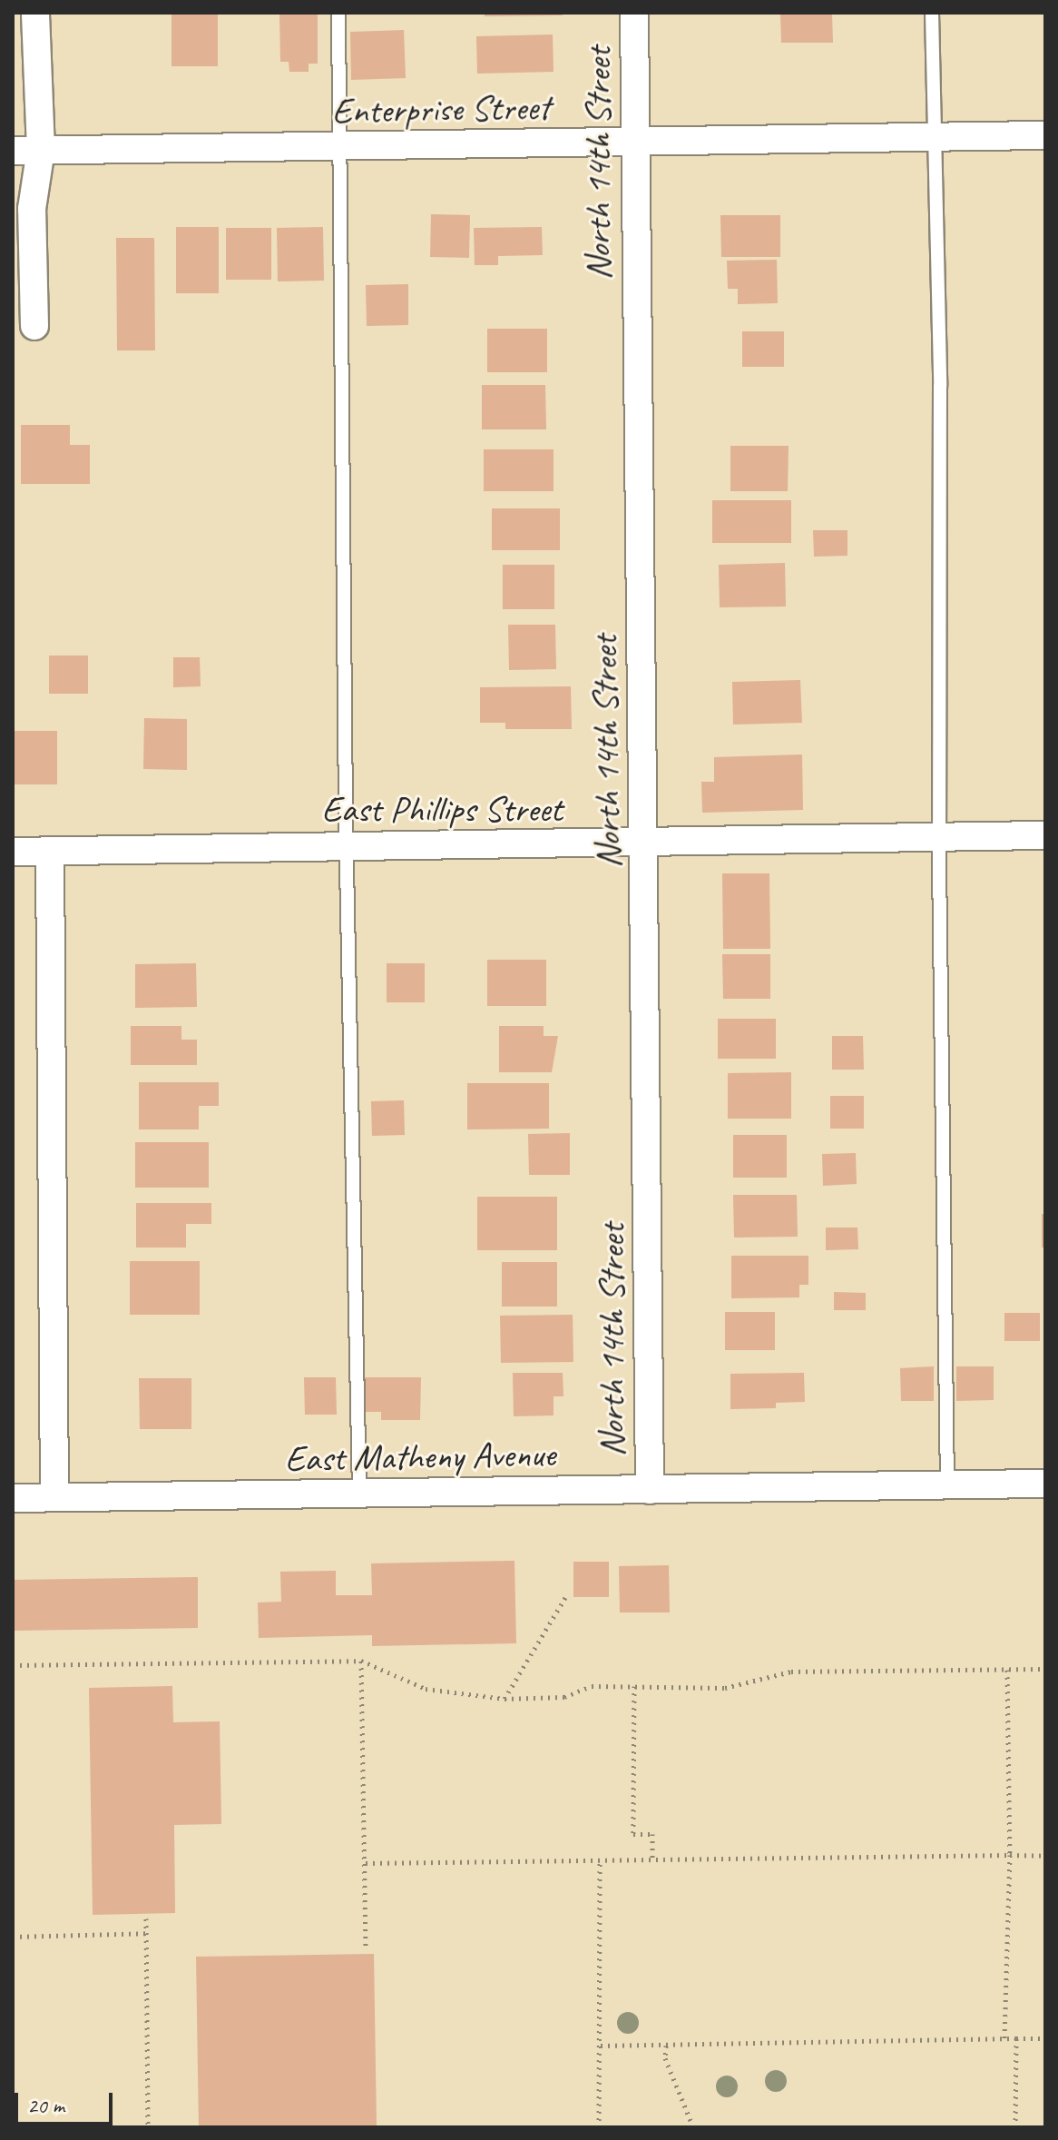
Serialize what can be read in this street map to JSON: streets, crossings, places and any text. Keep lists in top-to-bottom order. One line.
{"streets":{"street":["Enterprise Street","North 14th Street","East Phillips Street","East Matheny Avenue"]},"crossings":[["Enterprise Street","North 14th Street"],["North 14th Street","East Phillips Street"],["North 14th Street","East Matheny Avenue"]],"scale_bar":"20 m"}
